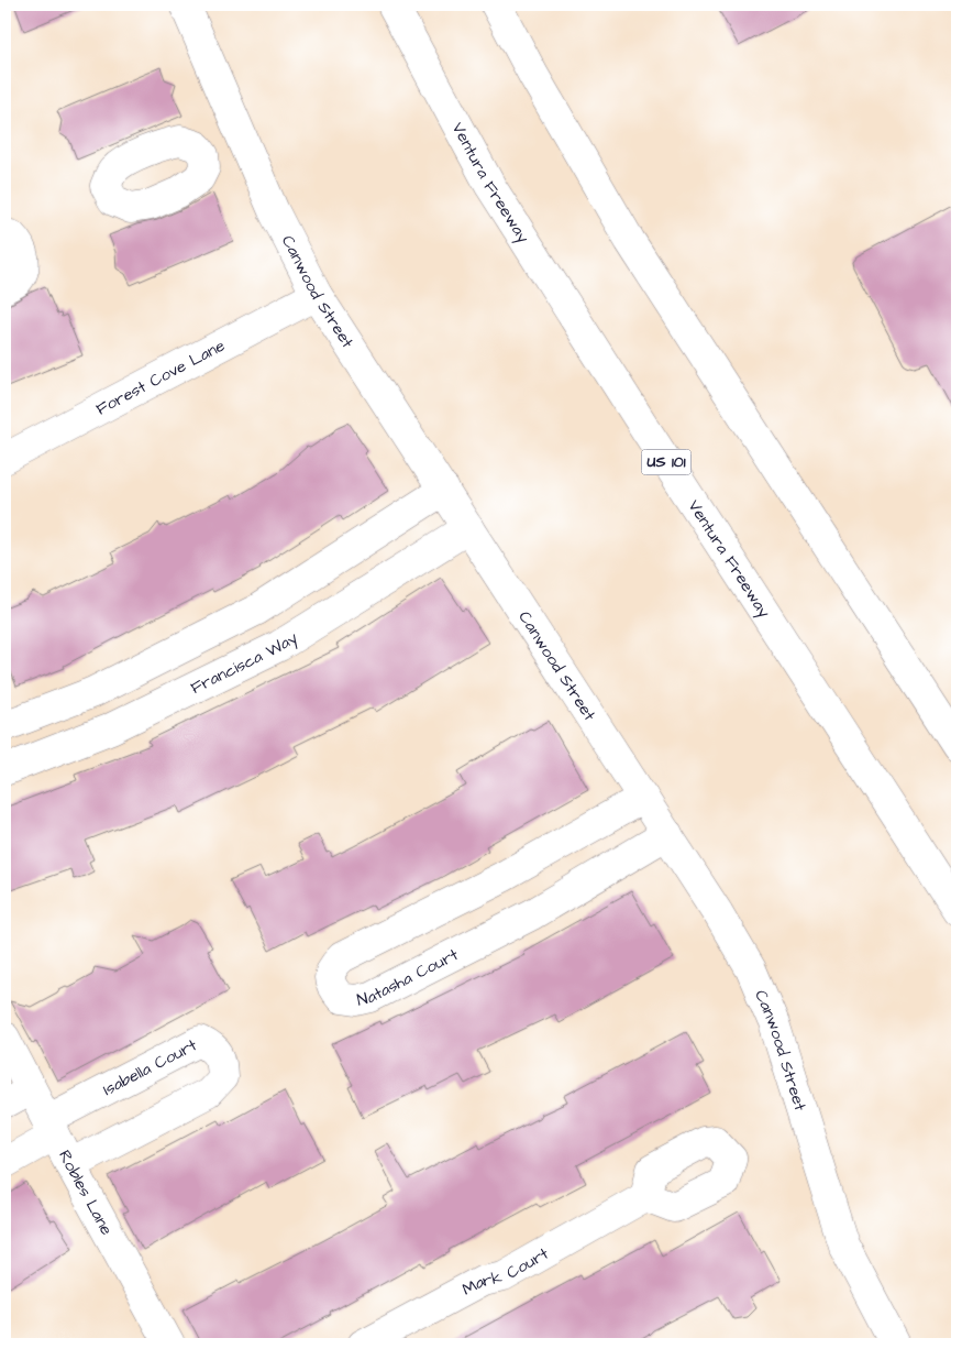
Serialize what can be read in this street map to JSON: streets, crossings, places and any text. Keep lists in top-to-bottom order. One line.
{"streets":{"main road":["Ventura Freeway","Canwood Street","Forest Cove Lane","US 101","Francisca Way","Natasha Court","Isabella Court","Robles Lane","Mark Court"]},"crossings":[["Canwood Street","Forest Cove Lane"],["Canwood Street","Francisca Way"],["Canwood Street","Natasha Court"],["Isabella Court","Robles Lane"]]}
